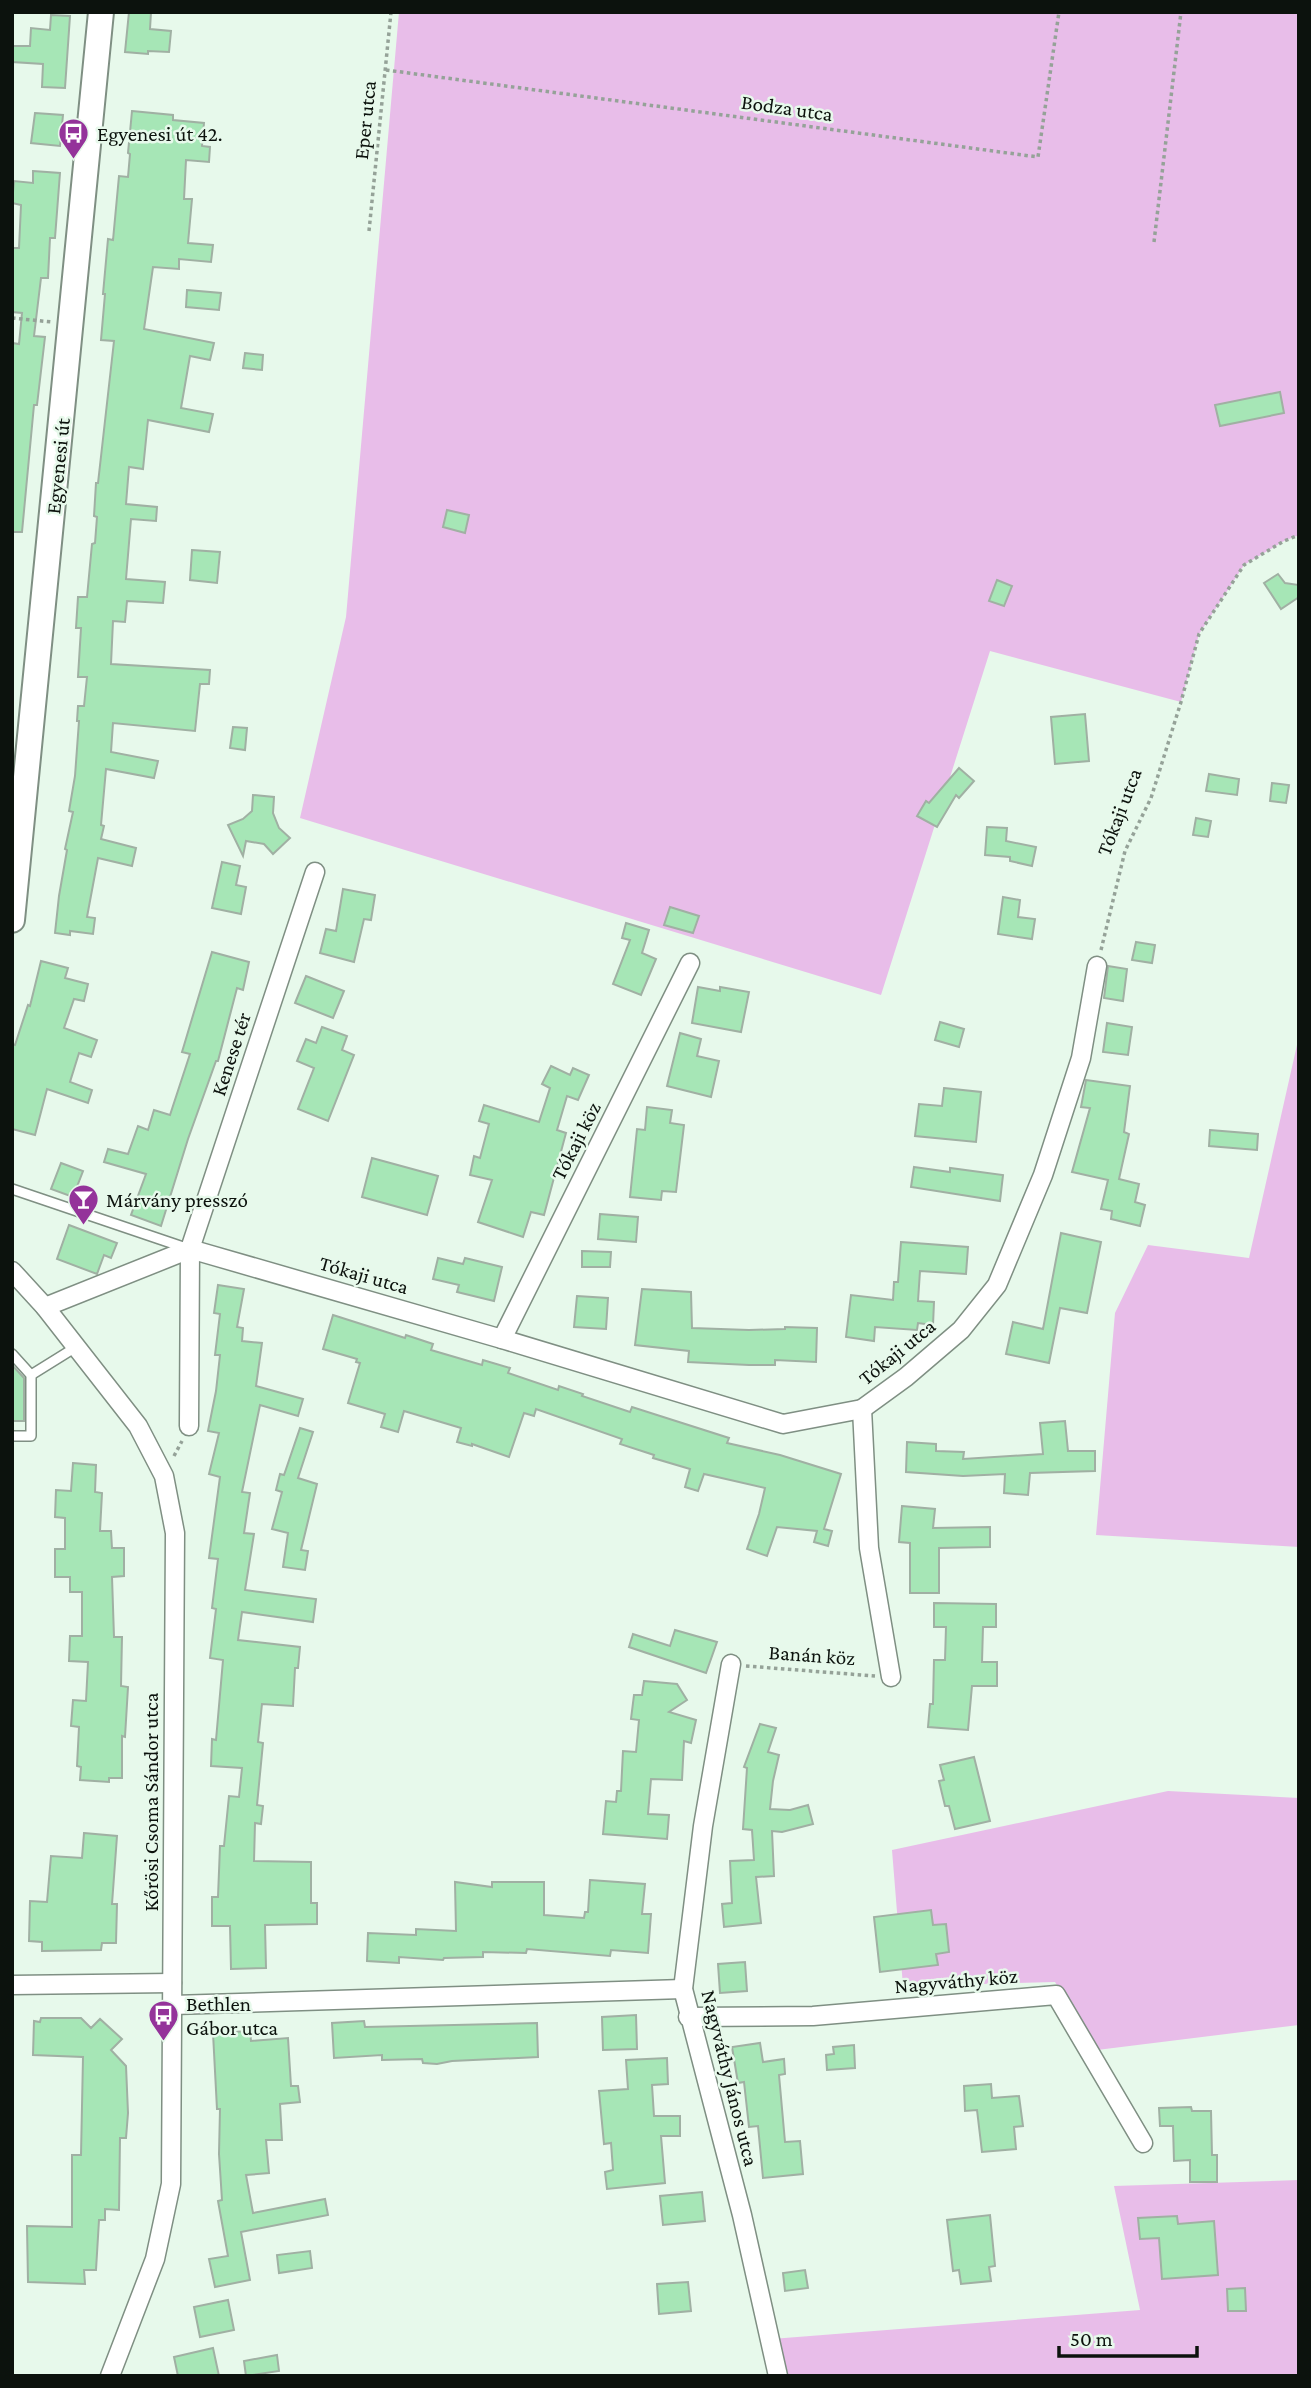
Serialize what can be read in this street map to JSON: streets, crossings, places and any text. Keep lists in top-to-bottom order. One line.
{"streets":{"street":["Egyenesi út","Tókaji utca","Kenese tér","Tókaji köz","Kőrösi Csoma Sándor utca","Nagyváthy köz","Nagyváthy János utca"],"path":["Bodza utca","Eper utca","Banán köz"]},"crossings":[["Bodza utca","Eper utca"],["Tókaji utca","Kenese tér"],["Tókaji utca","Tókaji köz"],["Banán köz","Nagyváthy János utca"],["Nagyváthy köz","Nagyváthy János utca"]],"places":{"bus stop":["Egyenesi út 42.","Bethlen Gábor utca"],"bar":["Márvány presszó"]},"scale_bar":"50 m"}
